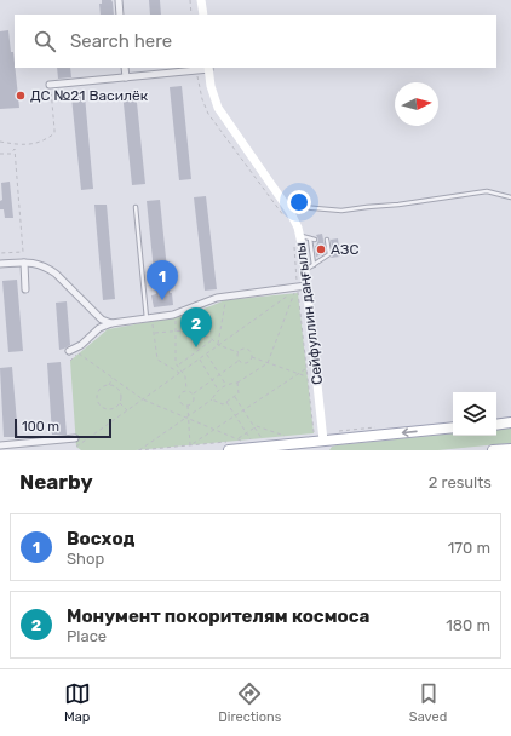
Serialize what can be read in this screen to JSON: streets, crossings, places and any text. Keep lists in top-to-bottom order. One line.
{"streets":{"street":["Сейфуллин даңғылы"]},"places":["ДС №21 Василёк","АЗС"],"scale_bar":"100 m","north":"right","page":{"search":"Search here","pins":["1","2"],"scale":"100 m","heading":["Nearby","2 results"],"list":[{"mark":"1","name":"Восход","note":"Shop","value":"170 m"},{"mark":"2","name":"Монумент покорителям космоса","note":"Place","value":"180 m"}],"nav":["Map","Directions","Saved"]}}
